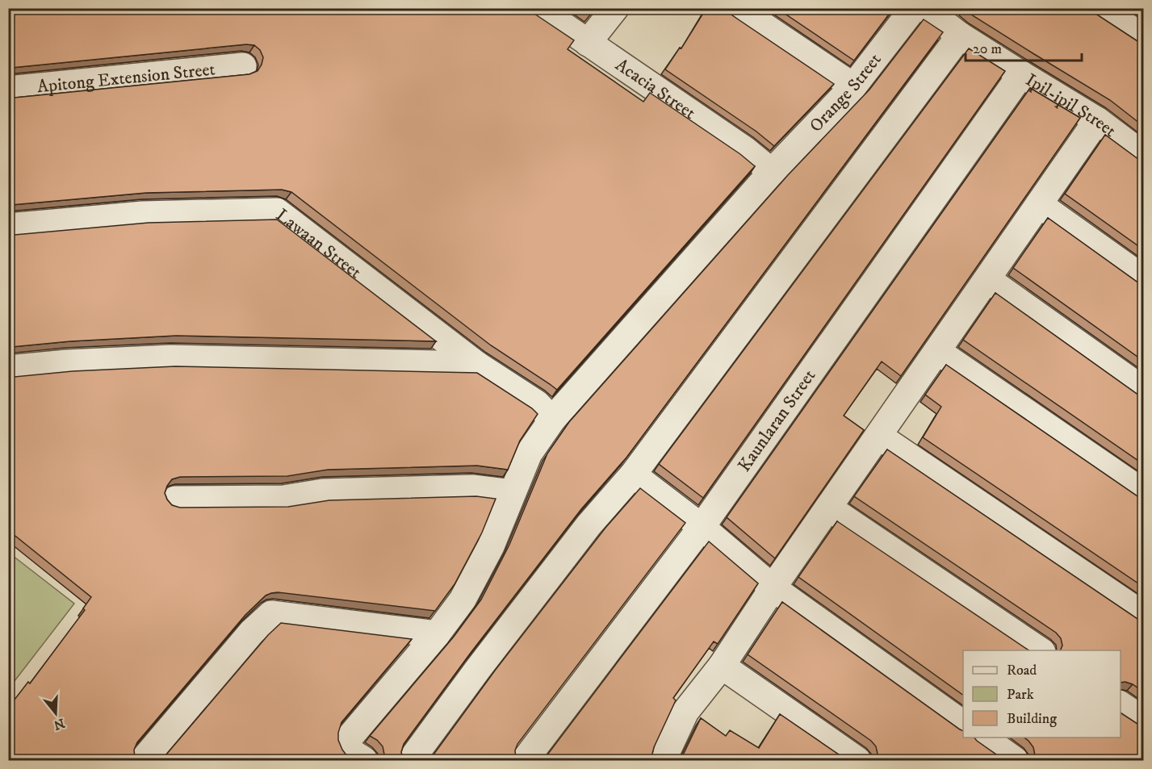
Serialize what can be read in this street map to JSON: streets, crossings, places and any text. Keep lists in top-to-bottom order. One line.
{"streets":{"street":["Apitong Extension Street","Acacia Street","Orange Street","Ipil-ipil Street","Lawaan Street","Kaunlaran Street"]},"crossings":[["Acacia Street","Orange Street"],["Orange Street","Lawaan Street"],["Ipil-ipil Street","Kaunlaran Street"]],"legend":["Road","Park","Building"],"scale_bar":"20 m","north":"bottom"}
